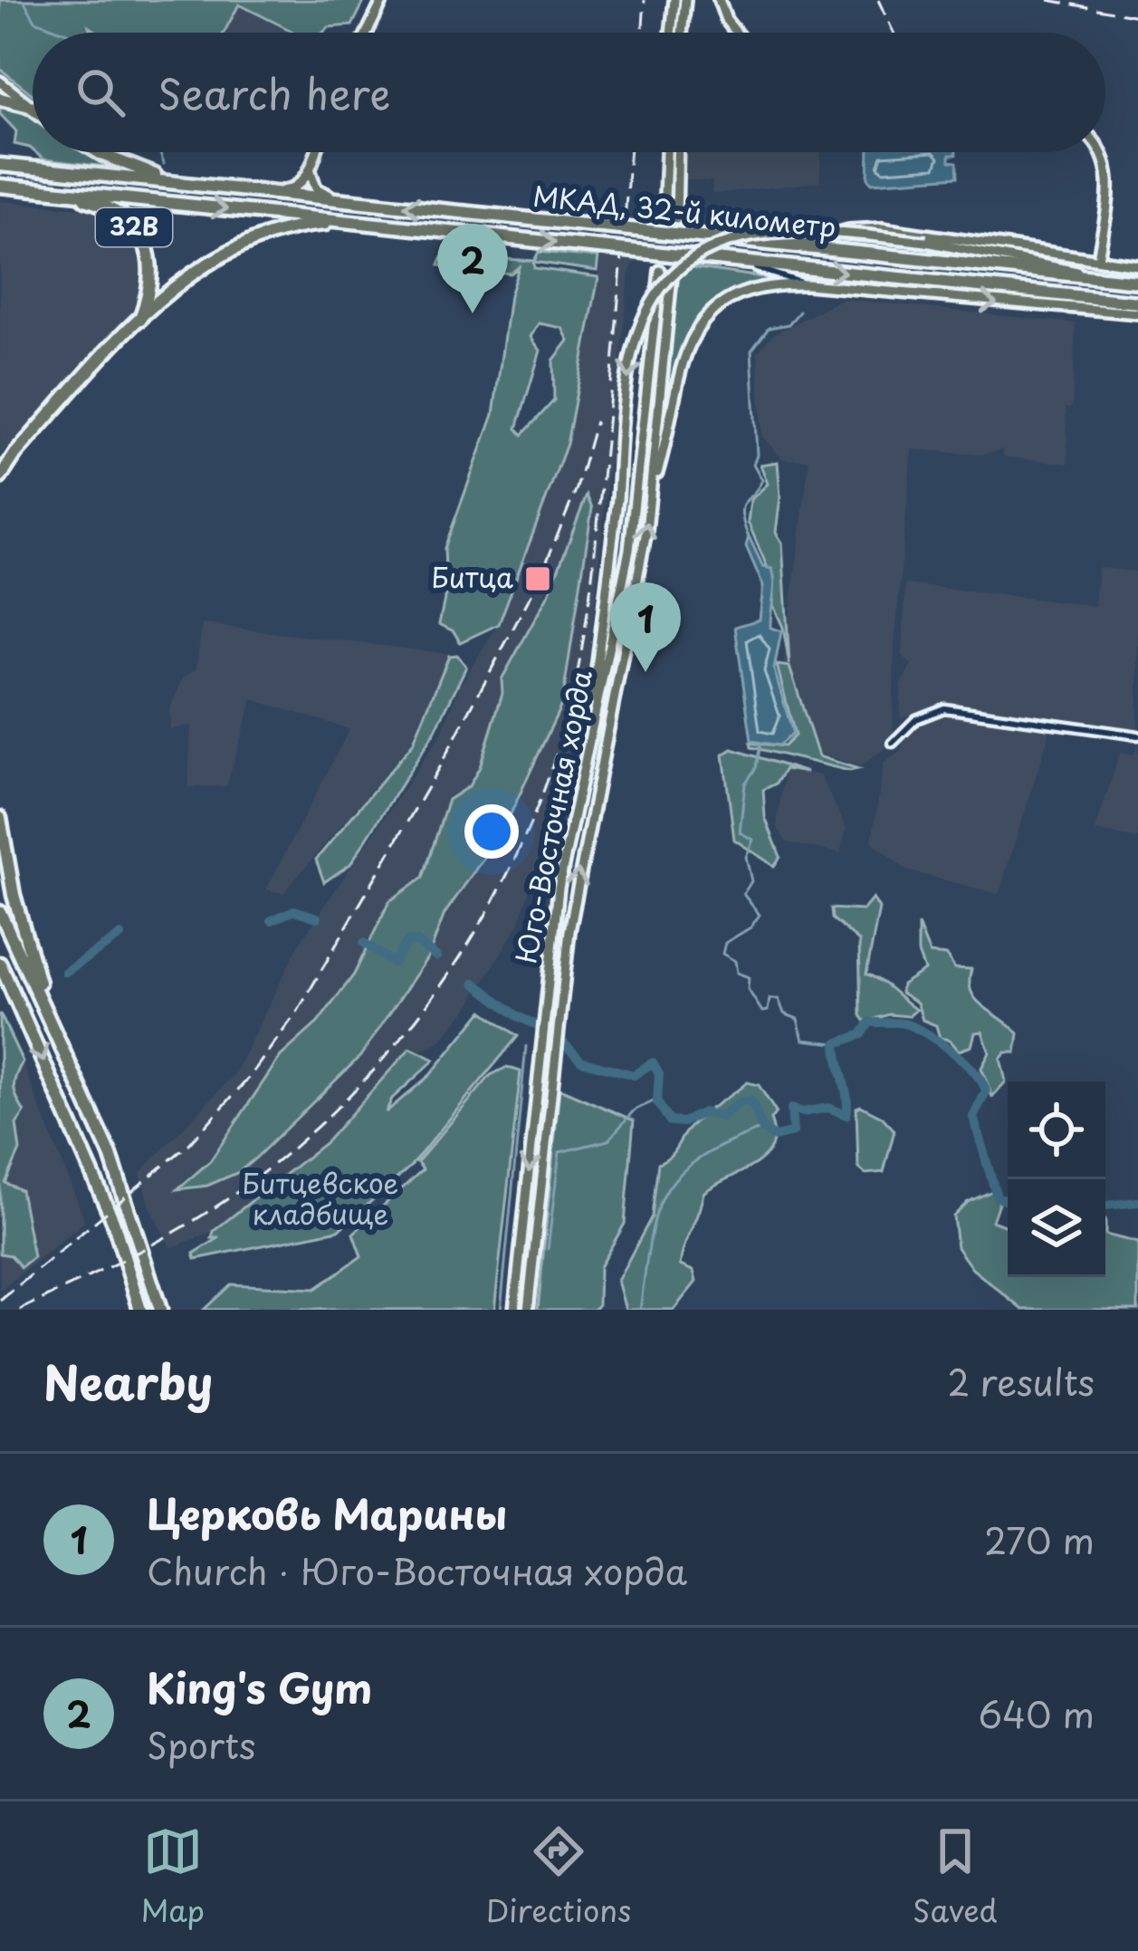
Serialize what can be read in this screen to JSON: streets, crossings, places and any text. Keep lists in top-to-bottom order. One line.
{"streets":{"highway":["МКАД, 32-й километр","32B"],"main road":["Юго-Восточная хорда"]},"crossings":[["МКАД, 32-й километр","32B"]],"parks":["Битцевское кладбище"],"places":{"transit":["Битца"]},"page":{"search":"Search here","pins":["2","1"],"heading":["Nearby","2 results"],"list":[{"mark":"1","name":"Церковь Марины","note":"Church · Юго-Восточная хорда","value":"270 m"},{"mark":"2","name":"King's Gym","note":"Sports","value":"640 m"}],"nav":["Map","Directions","Saved"]}}
